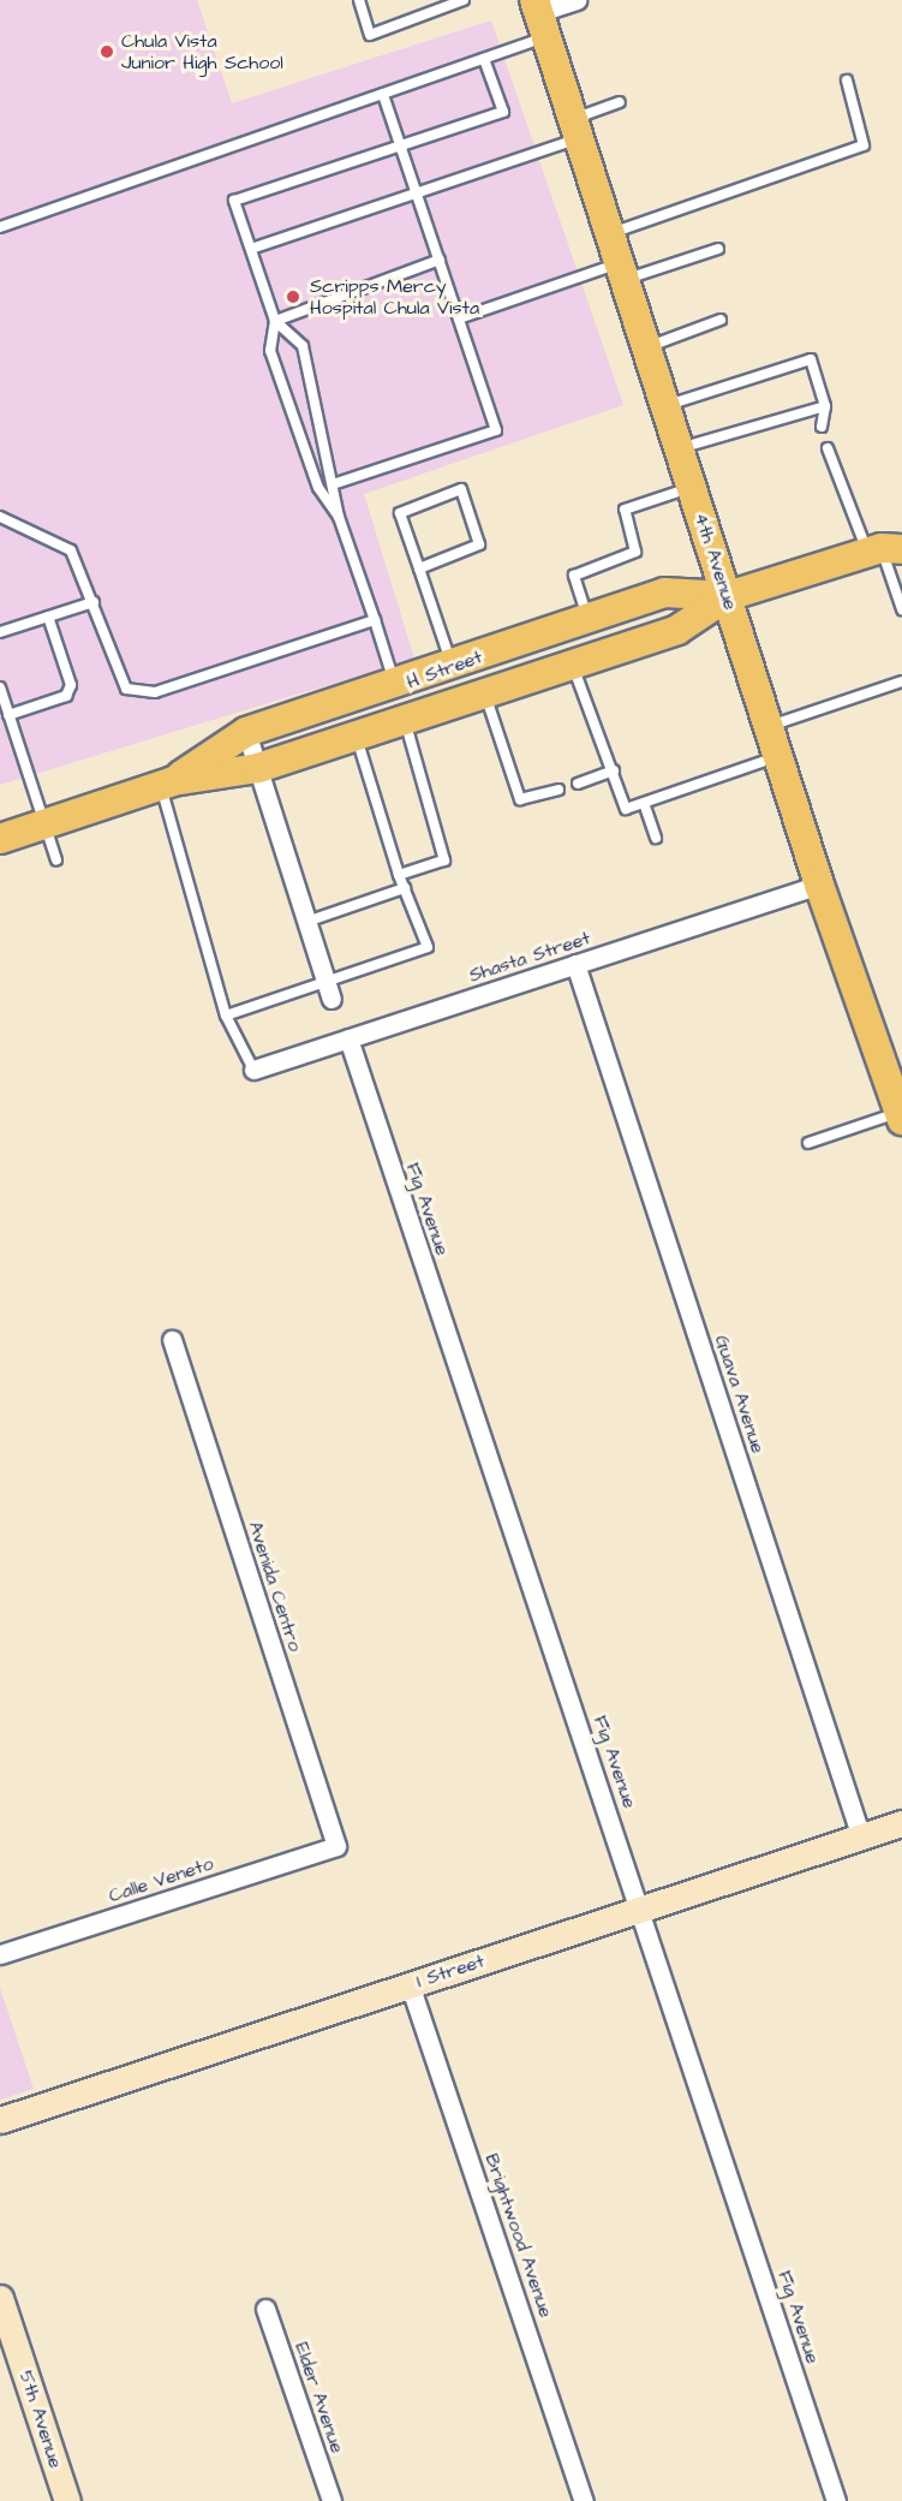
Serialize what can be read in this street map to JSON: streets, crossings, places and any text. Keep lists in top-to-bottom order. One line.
{"streets":{"main road":["4th Avenue","H Street"],"street":["Shasta Street","Fig Avenue","Guava Avenue","Avenida Centro","Calle Veneto","I Street","Brightwood Avenue","Elder Avenue","5th Avenue"]},"crossings":[["4th Avenue","H Street"],["4th Avenue","Shasta Street"],["Shasta Street","Fig Avenue"],["Shasta Street","Guava Avenue"],["Fig Avenue","I Street"],["Guava Avenue","I Street"],["Avenida Centro","Calle Veneto"],["I Street","Brightwood Avenue"]],"places":["Chula Vista Junior High School","Scripps Mercy Hospital Chula Vista"]}
